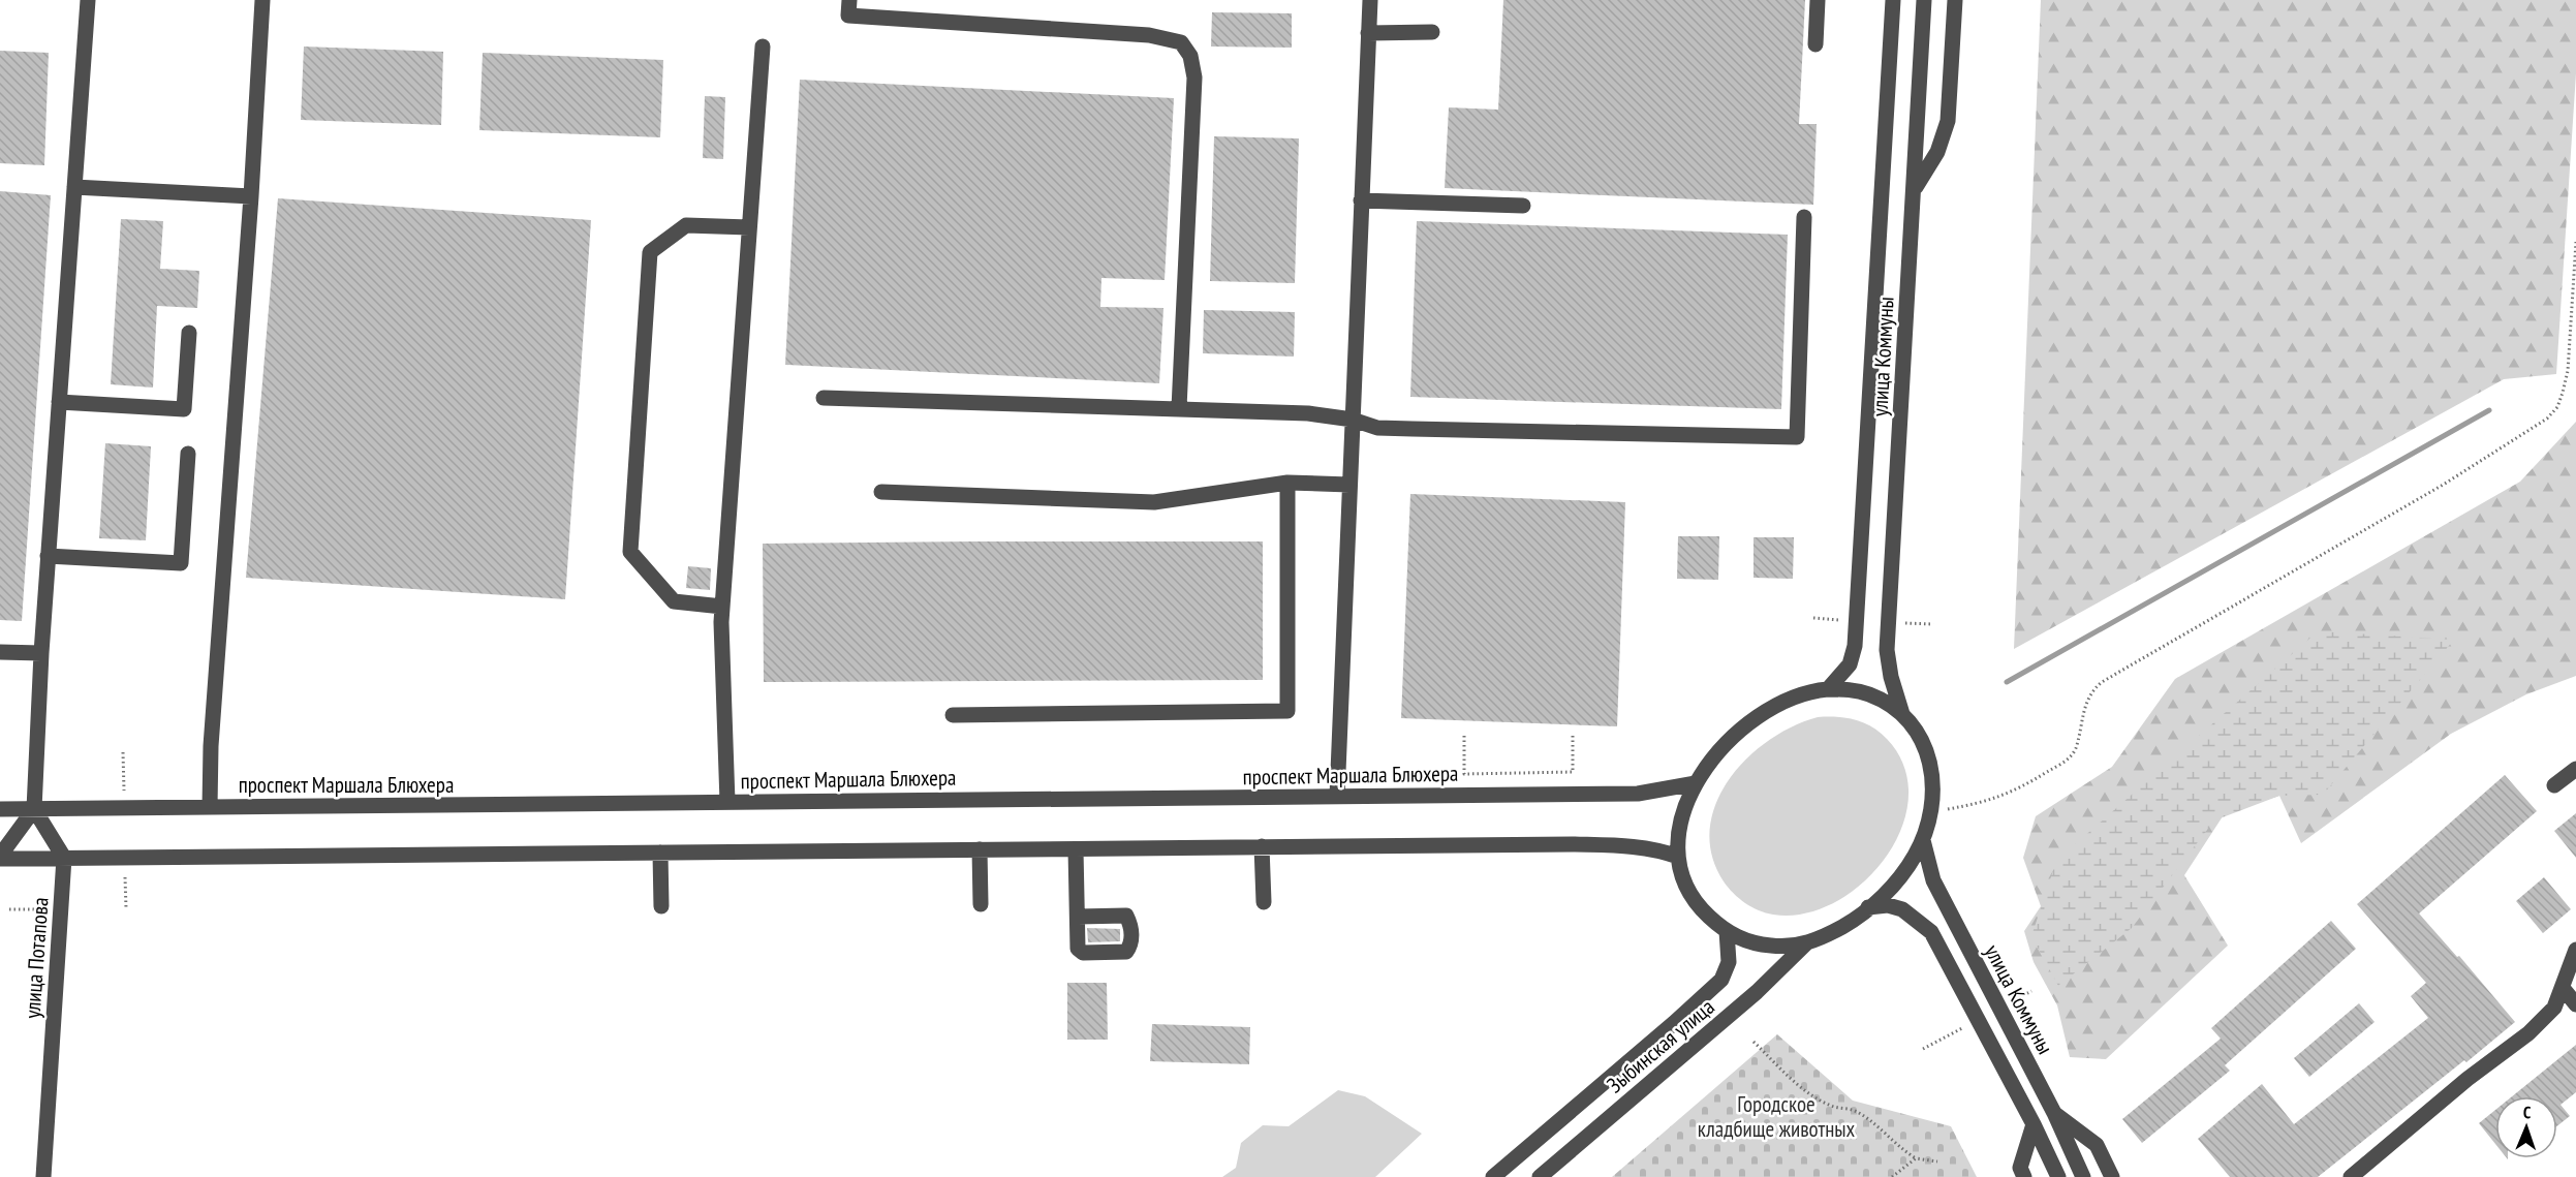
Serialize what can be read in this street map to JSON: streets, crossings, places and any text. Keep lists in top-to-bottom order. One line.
{"streets":{"street":["улица Коммуны","проспект Маршала Блюхера","улица Потапова","Зыбинская улица"]},"parks":["Городское кладбище животных"],"north":"top"}
